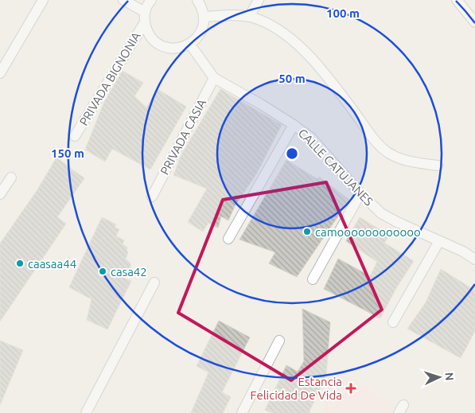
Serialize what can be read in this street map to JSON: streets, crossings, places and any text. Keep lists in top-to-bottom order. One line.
{"streets":{"street":["PRIVADA BIGNONIA","PRIVADA CASIA","CALLE CATUJANES"]},"crossings":[["PRIVADA CASIA","CALLE CATUJANES"]],"places":{"other":["camoooooooooooo","caasaa44","casa42"],"health":["Estancia Felicidad De Vida"]},"north":"right","rings":["100 m","50 m","150 m"]}
